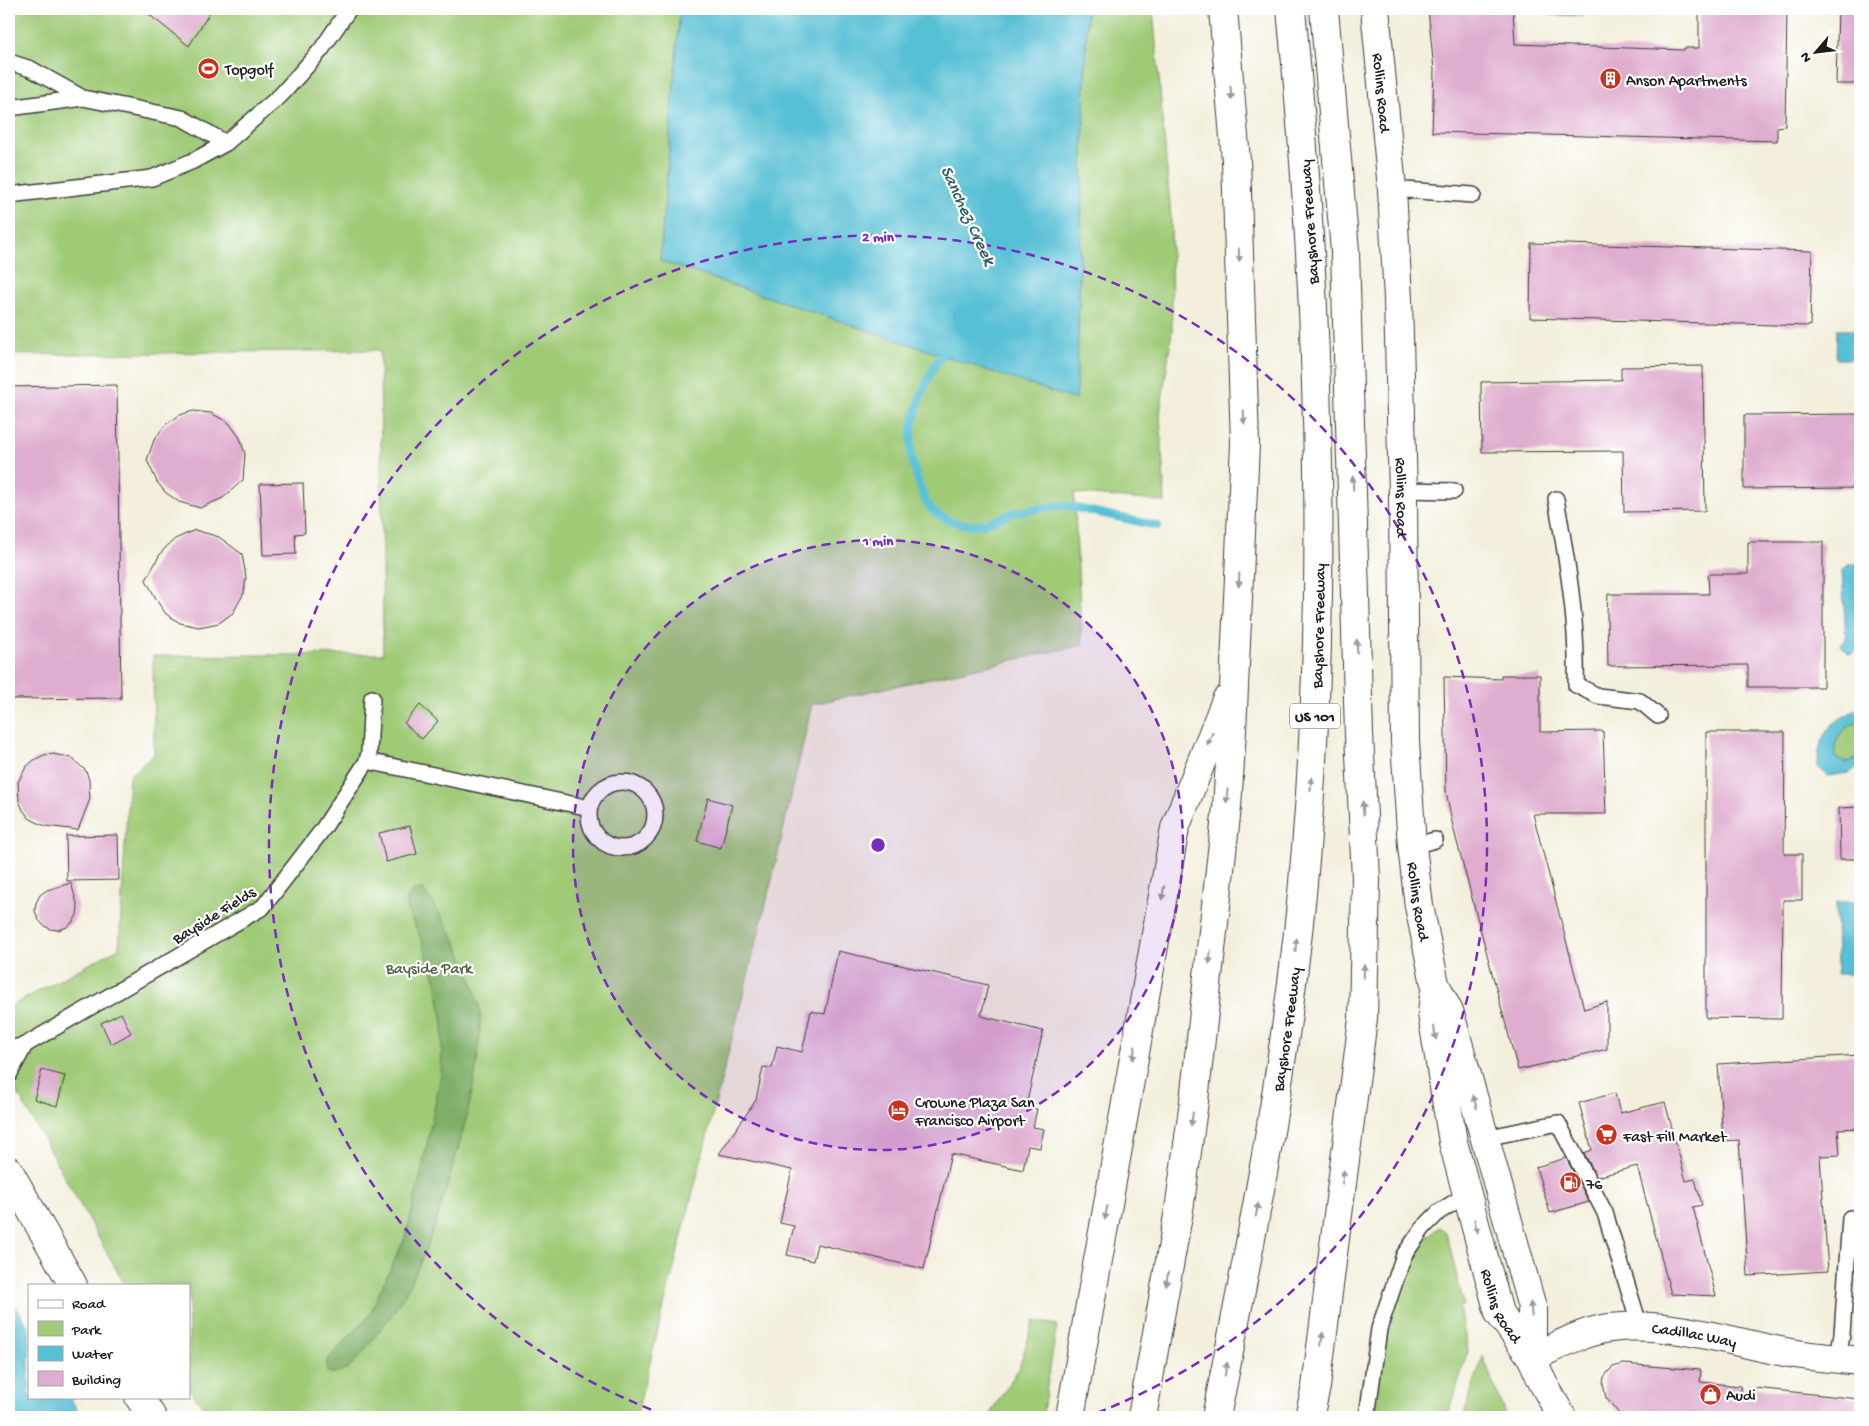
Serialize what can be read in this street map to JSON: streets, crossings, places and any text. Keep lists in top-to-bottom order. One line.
{"streets":{"main road":["Rollins Road","Bayshore Freeway","US 101","Cadillac Way"],"lane":["Bayside Fields"]},"crossings":[["Rollins Road","Cadillac Way"]],"water":["Sanchez Creek"],"parks":["Bayside Park"],"places":{"sports":["Topgolf"],"building":["Anson Apartments"],"hotel":["Crowne Plaza San Francisco Airport"],"supermarket":["Fast Fill Market"],"fuel station":["76"],"shop":["Audi"]},"legend":["Road","Park","Water","Building"],"north":"bottom left","rings":["2 min","1 min"]}
